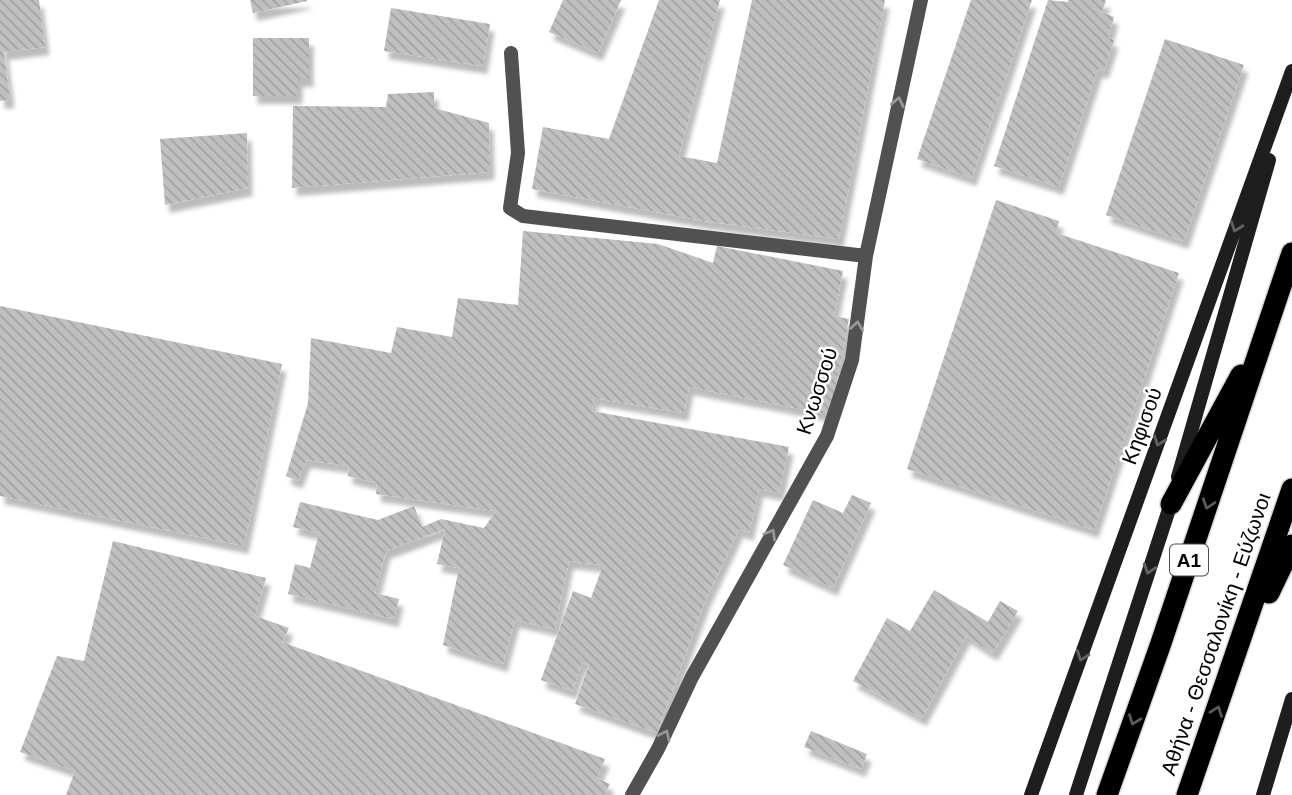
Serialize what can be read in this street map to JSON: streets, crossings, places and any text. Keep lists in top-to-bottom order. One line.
{"streets":{"highway":["Α1","Αθήνα - Θεσσαλονίκη - Εύζωνοι"],"main road":["Κηφισού"],"street":["Κνωσσού"]},"one_way":["Κνωσσού"]}
